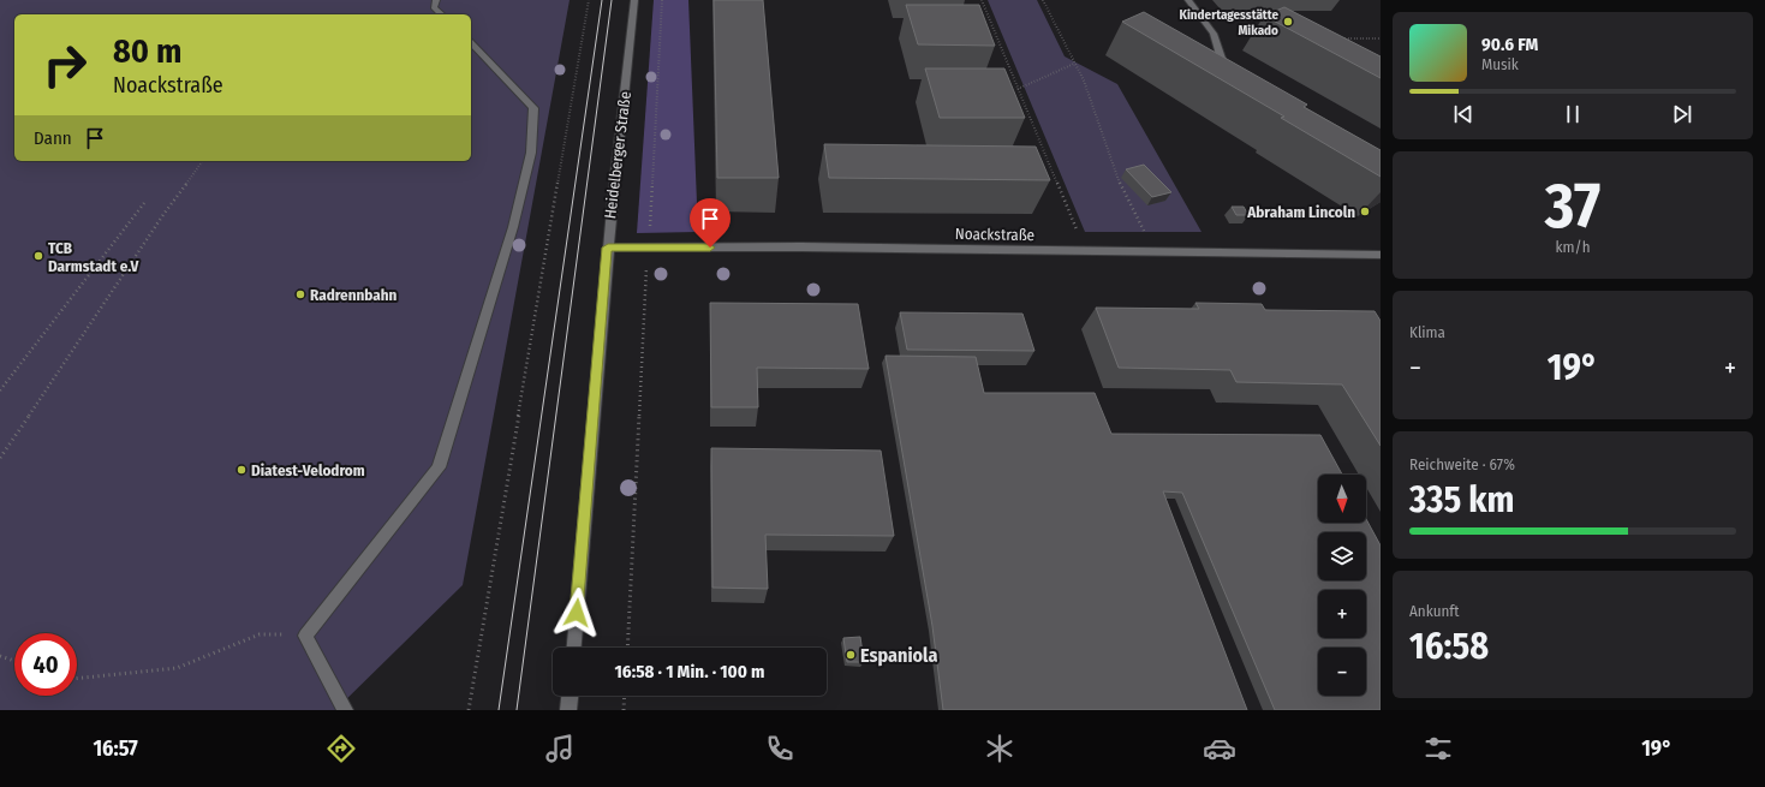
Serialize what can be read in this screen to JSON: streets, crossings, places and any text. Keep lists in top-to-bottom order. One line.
{"streets":{"street":["Heidelberger Straße","Noackstraße"]},"crossings":[["Heidelberger Straße","Noackstraße"]],"places":["Kindertagesstätte Mikado","Abraham Lincoln","TCB Darmstadt e.V","Radrennbahn","Diatest-Velodrom","Espaniola"],"north":"bottom","page":{"turn":["80 m","Noackstraße"],"song":["90.6 FM","Musik"],"then":"Dann","tile":[["37","km/h"],"Klima",["Reichweite · 67%","335 km"],["Ankunft","16:58"]],"heat":["−","19°","+"],"map_buttons":["+","−"],"limit":"40","trip":"16:58 · 1 Min. · 100 m","tabs":["16:57","19°"]}}
